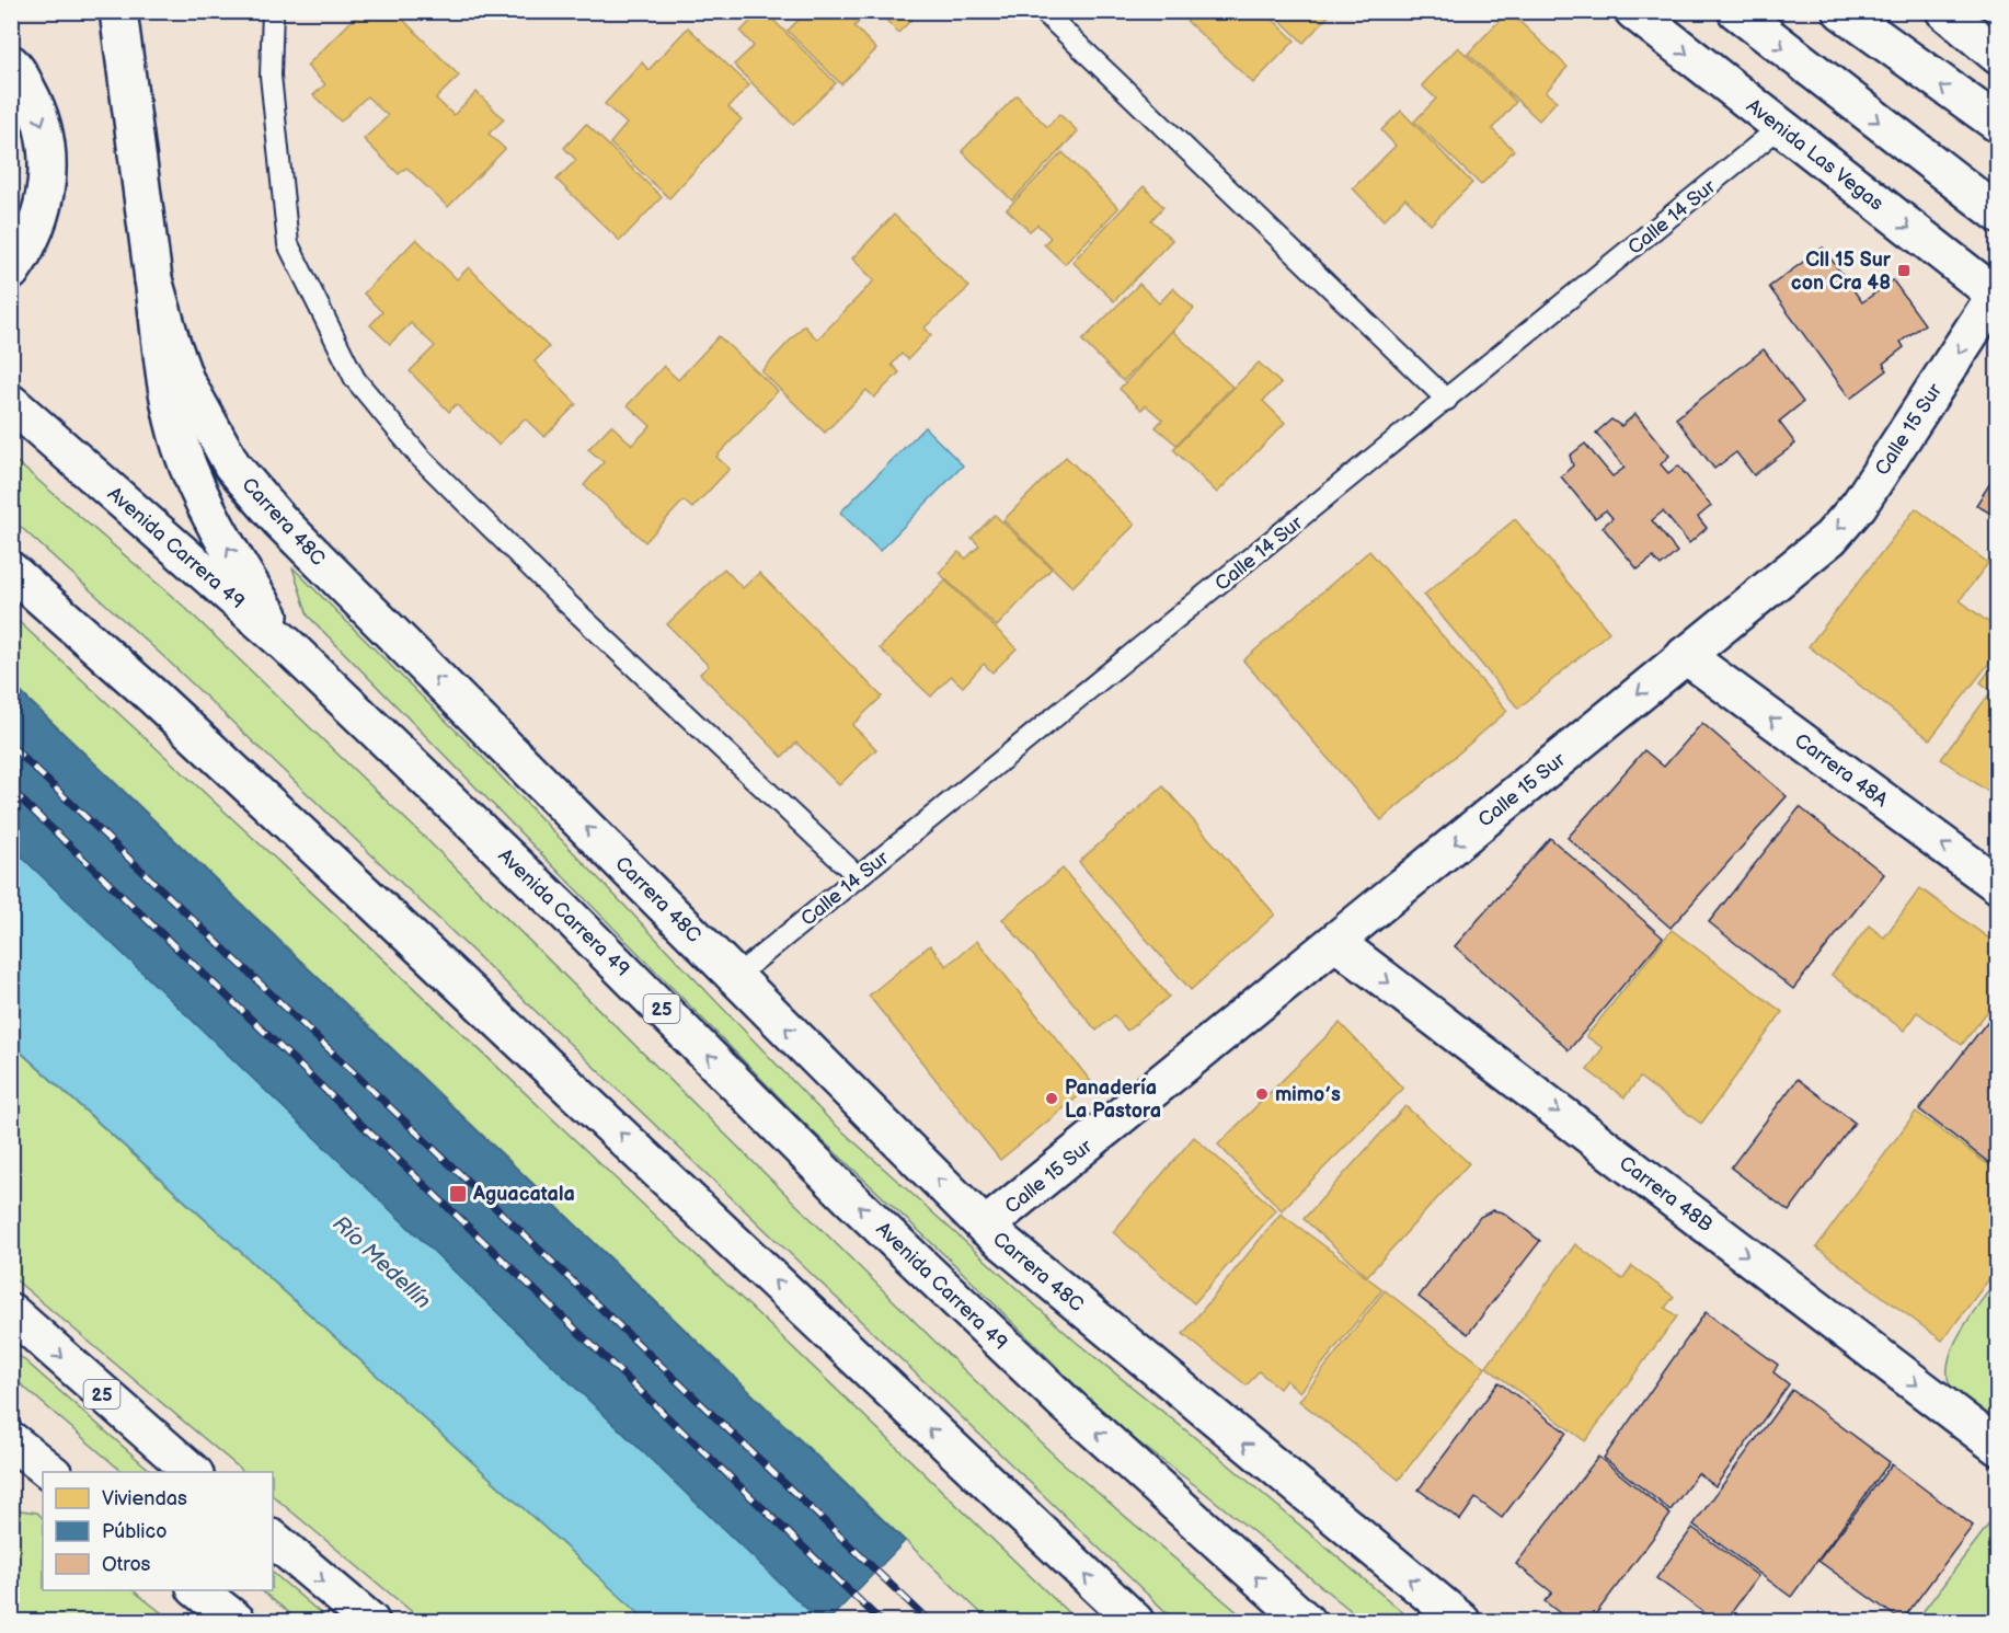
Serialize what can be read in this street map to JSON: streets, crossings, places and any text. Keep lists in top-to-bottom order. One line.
{"streets":{"main road":["Avenida Las Vegas","Calle 15 Sur","Carrera 48C","Avenida Carrera 49","Carrera 48A","25","Carrera 48B"],"lane":["Calle 14 Sur"]},"crossings":[["Avenida Las Vegas","Calle 14 Sur"],["Avenida Las Vegas","Calle 15 Sur"],["Calle 14 Sur","Carrera 48C"],["Calle 15 Sur","Carrera 48C"],["Calle 15 Sur","Carrera 48A"],["Calle 15 Sur","Carrera 48B"]],"one_way":["Calle 15 Sur","Carrera 48A","Carrera 48B"],"water":["Río Medellín"],"places":{"transit":["Cll 15 Sur con Cra 48","Aguacatala"],"other":["mimo’s","Panadería La Pastora"]},"legend":["Viviendas","Público","Otros"]}
